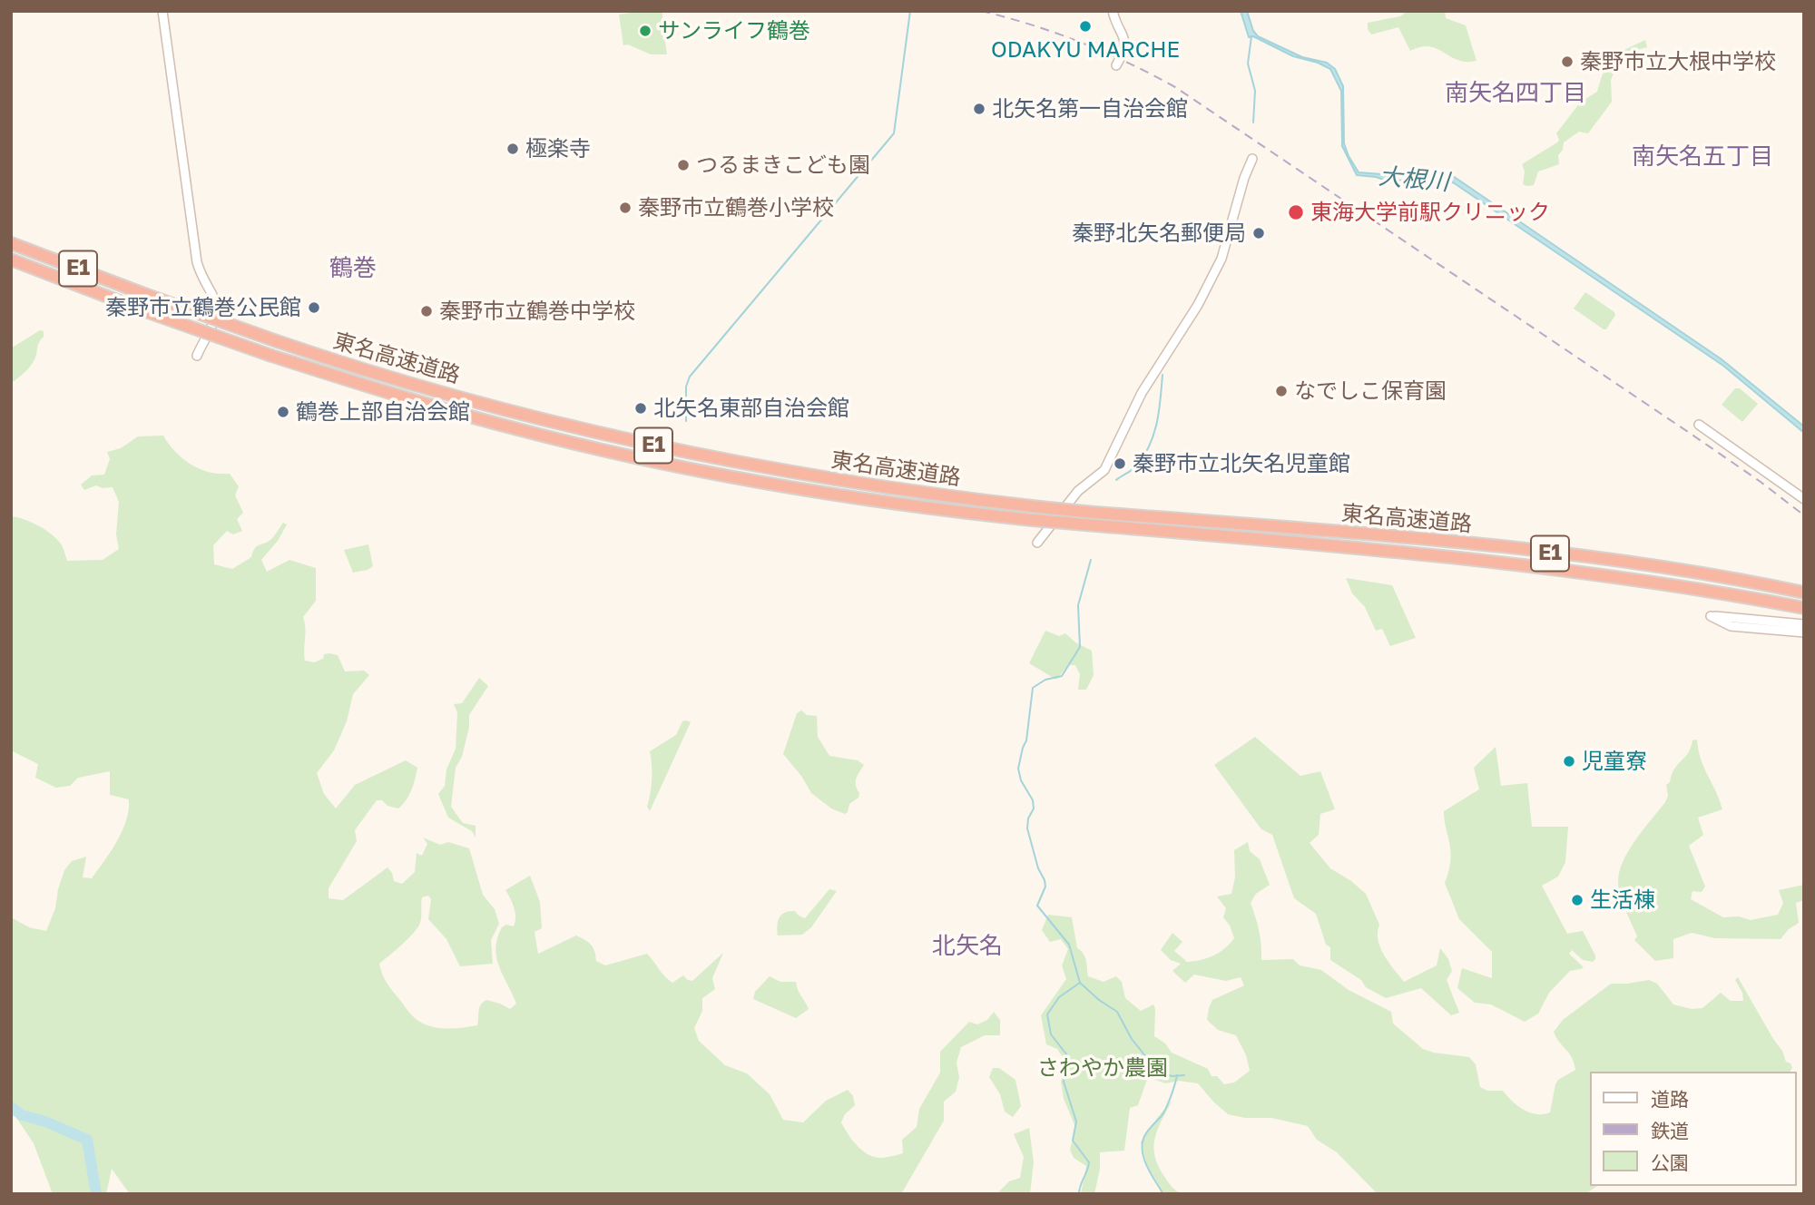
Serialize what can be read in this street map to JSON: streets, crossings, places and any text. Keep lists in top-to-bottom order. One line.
{"streets":{"highway":["E1","東名高速道路"]},"districts":["南矢名四丁目","南矢名五丁目","鶴巻","北矢名"],"water":["大根川"],"parks":["さわやか農園"],"places":["ODAKYU MARCHE","サンライフ鶴巻","秦野市立大根中学校","北矢名第一自治会館","極楽寺","つるまきこども園","秦野市立鶴巻小学校","東海大学前駅クリニック","秦野北矢名郵便局","秦野市立鶴巻公民館","秦野市立鶴巻中学校","なでしこ保育園","北矢名東部自治会館","鶴巻上部自治会館","秦野市立北矢名児童館","児童寮","生活棟"],"legend":["道路","鉄道","公園"]}
